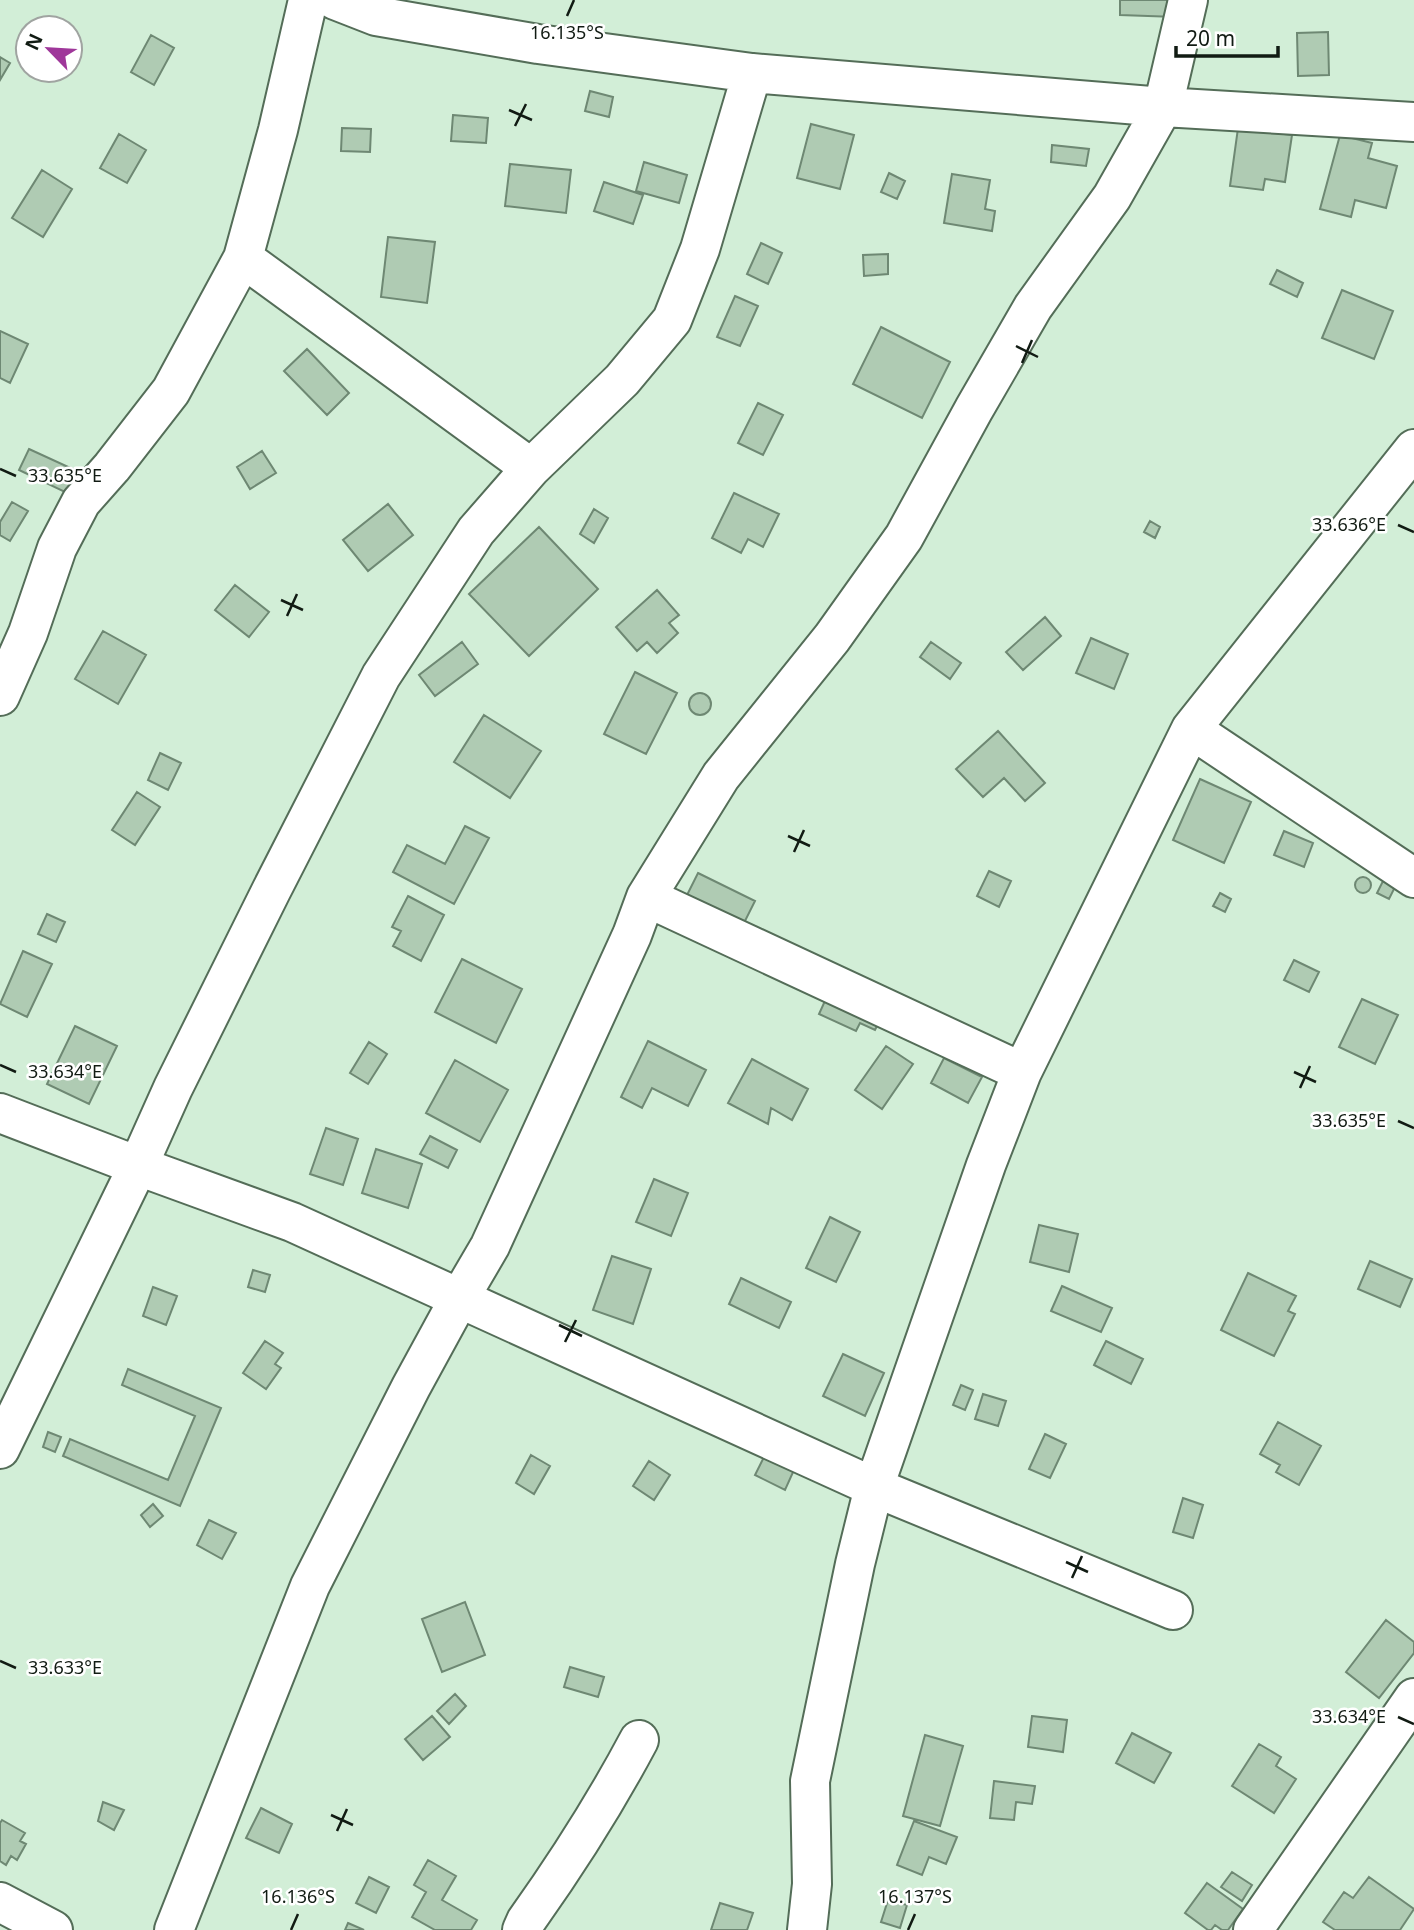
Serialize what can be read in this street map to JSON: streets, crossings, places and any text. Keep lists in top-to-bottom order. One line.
{"scale_bar":"20 m","north":"top left","coordinates":["16.135°S","33.635°E","33.636°E","33.634°E","33.633°E","16.136°S","16.137°S"]}
